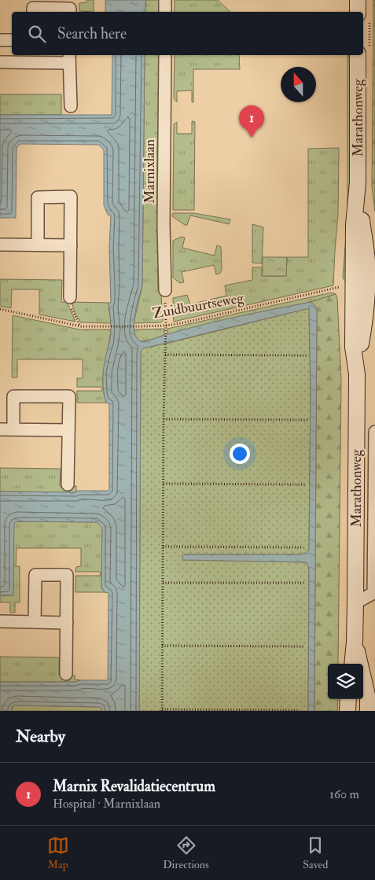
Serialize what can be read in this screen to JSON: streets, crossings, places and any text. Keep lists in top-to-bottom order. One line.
{"streets":{"main road":["Marathonweg"],"street":["Marnixlaan"],"path":["Zuidbuurtseweg"]},"crossings":[["Marathonweg","Zuidbuurtseweg"]],"north":"top","page":{"search":"Search here","pins":"1","heading":"Nearby","list":[{"mark":"1","name":"Marnix Revalidatiecentrum","note":"Hospital · Marnixlaan","value":"160 m"}],"nav":["Map","Directions","Saved"]}}
